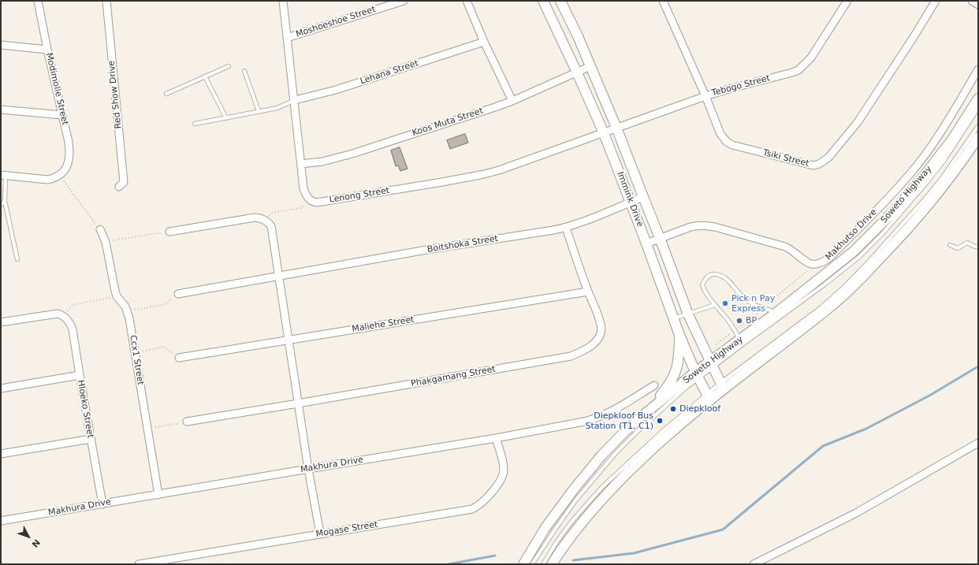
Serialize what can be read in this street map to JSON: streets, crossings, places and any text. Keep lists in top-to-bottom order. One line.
{"streets":{"main road":["Soweto Highway","Immink Drive"],"street":["Moshoeshoe Street","Lehana Street","Tebogo Street","Modimolle Street","Red Show Drive","Koos Muta Street","Tsiki Street","Lenong Street","Makhutso Drive","Boitshoka Street","Maliehe Street","Ccx1 Street","Phakgamang Street","Hloeko Street","Makhura Drive","Mogase Street"]},"crossings":[["Tebogo Street","Tsiki Street"],["Tebogo Street","Lenong Street"],["Tebogo Street","Immink Drive"],["Koos Muta Street","Immink Drive"],["Soweto Highway","Immink Drive"],["Lenong Street","Immink Drive"],["Immink Drive","Boitshoka Street"],["Boitshoka Street","Phakgamang Street"],["Maliehe Street","Phakgamang Street"],["Ccx1 Street","Makhura Drive"],["Hloeko Street","Makhura Drive"],["Makhura Drive","Mogase Street"]],"places":["Pick n Pay Express","BP","Diepkloof","Diepkloof Bus Station (T1, C1)"],"north":"bottom right"}
